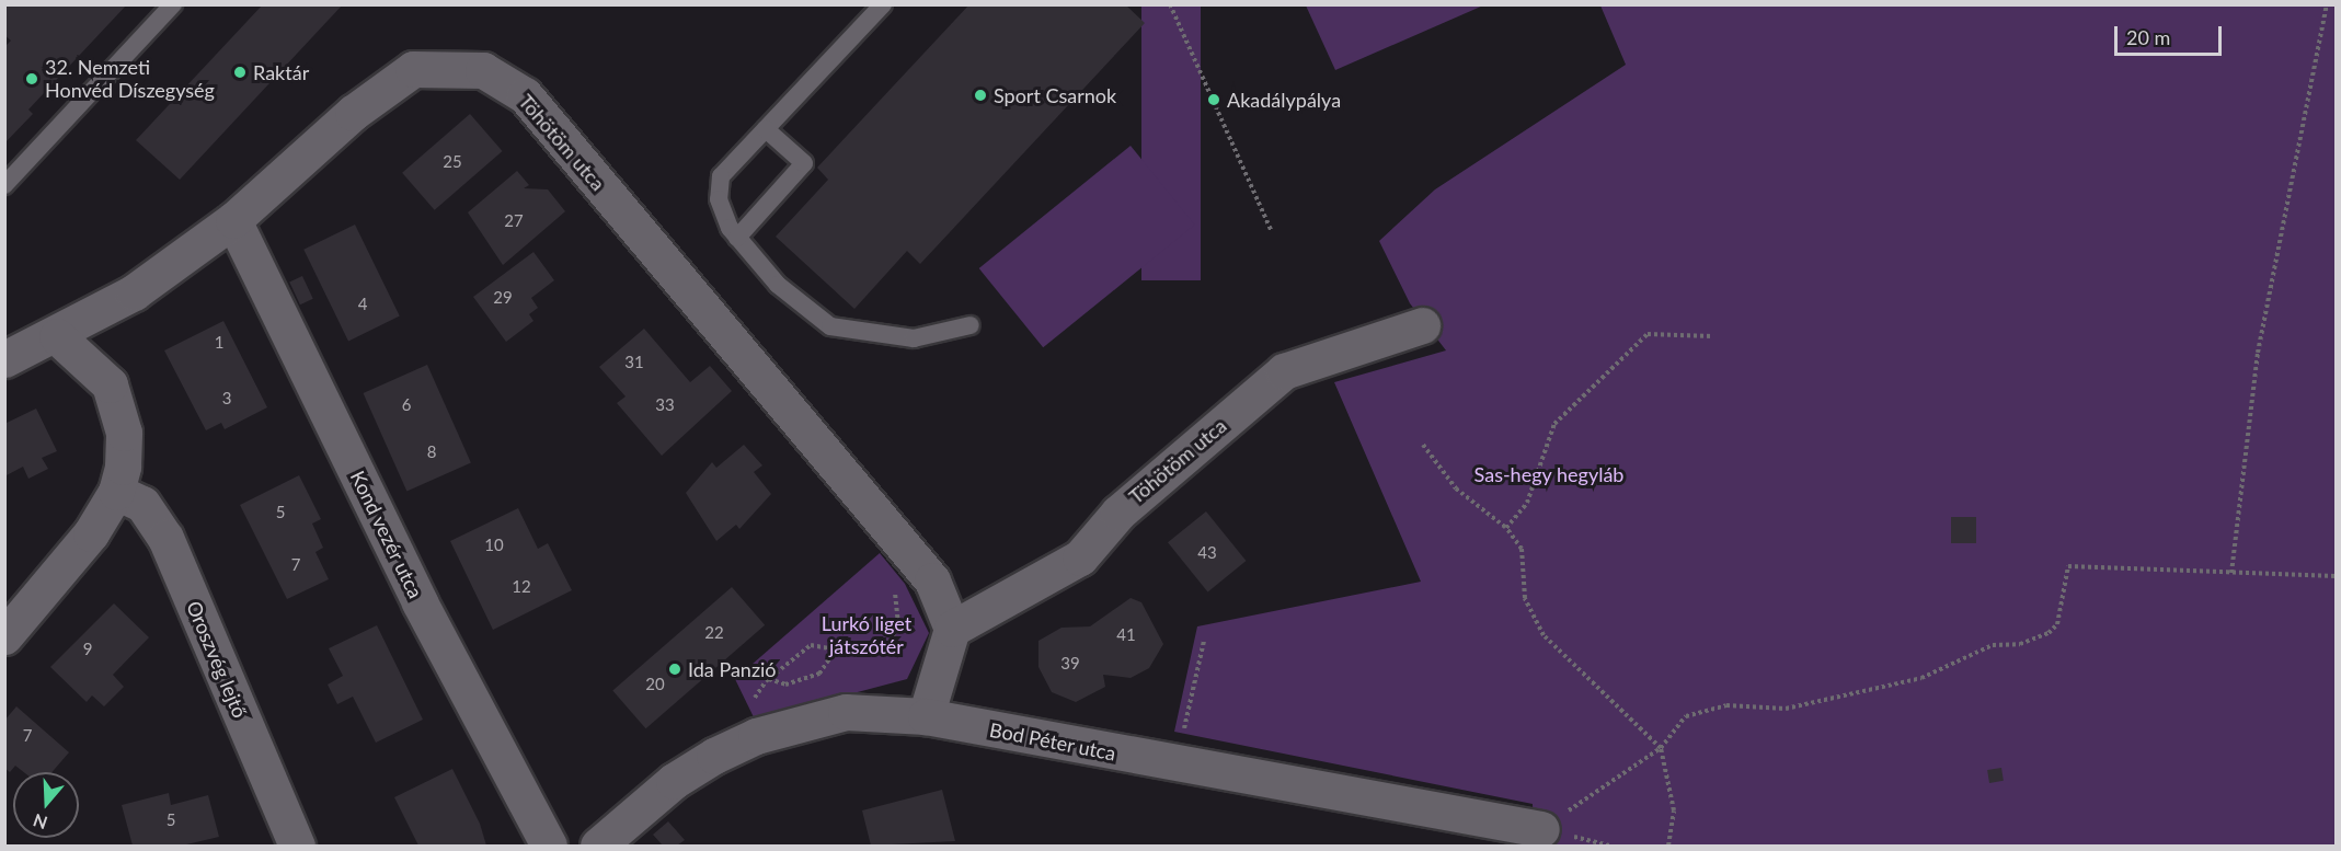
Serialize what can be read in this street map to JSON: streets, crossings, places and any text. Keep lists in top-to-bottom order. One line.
{"streets":{"street":["Töhötöm utca","Kond vezér utca","Oroszvég lejtő","Bod Péter utca"]},"crossings":[["Töhötöm utca","Kond vezér utca"]],"parks":["Sas-hegy hegyláb","Lurkó liget játszótér"],"places":["Raktár","32. Nemzeti Honvéd Díszegység","Sport Csarnok","Akadálypálya","Ida Panzió"],"house_numbers":["25","27","29","4","1","31","3","6","33","8","5","10","43","7","12","22","41","9","39","20","7","5"],"scale_bar":"20 m","north":"bottom"}
